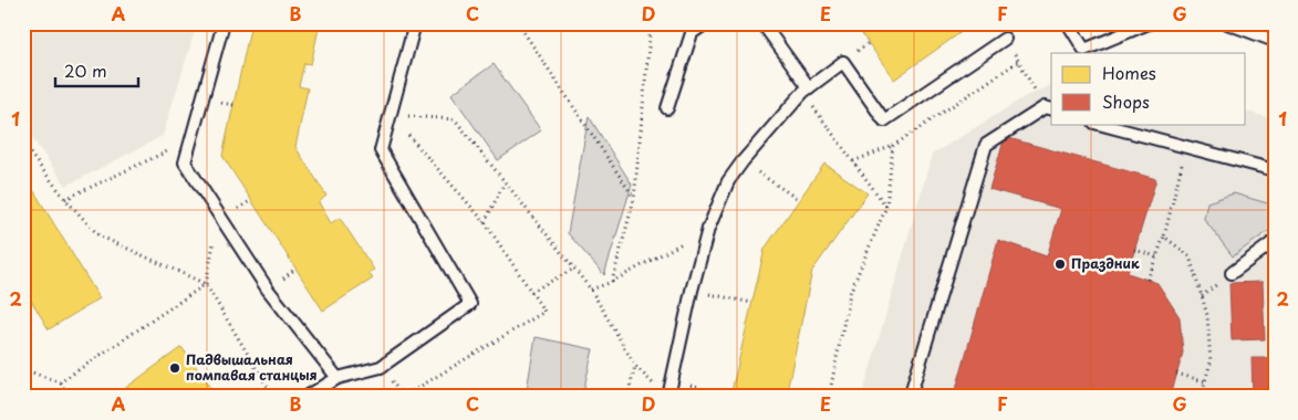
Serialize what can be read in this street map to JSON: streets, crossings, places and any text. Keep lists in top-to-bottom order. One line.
{"places":["Праздник","Падвышальная помпавая станцыя"],"legend":["Homes","Shops"],"scale_bar":"20 m","grid":{"columns":["A","B","C","D","E","F","G"],"rows":["1","2"]}}
